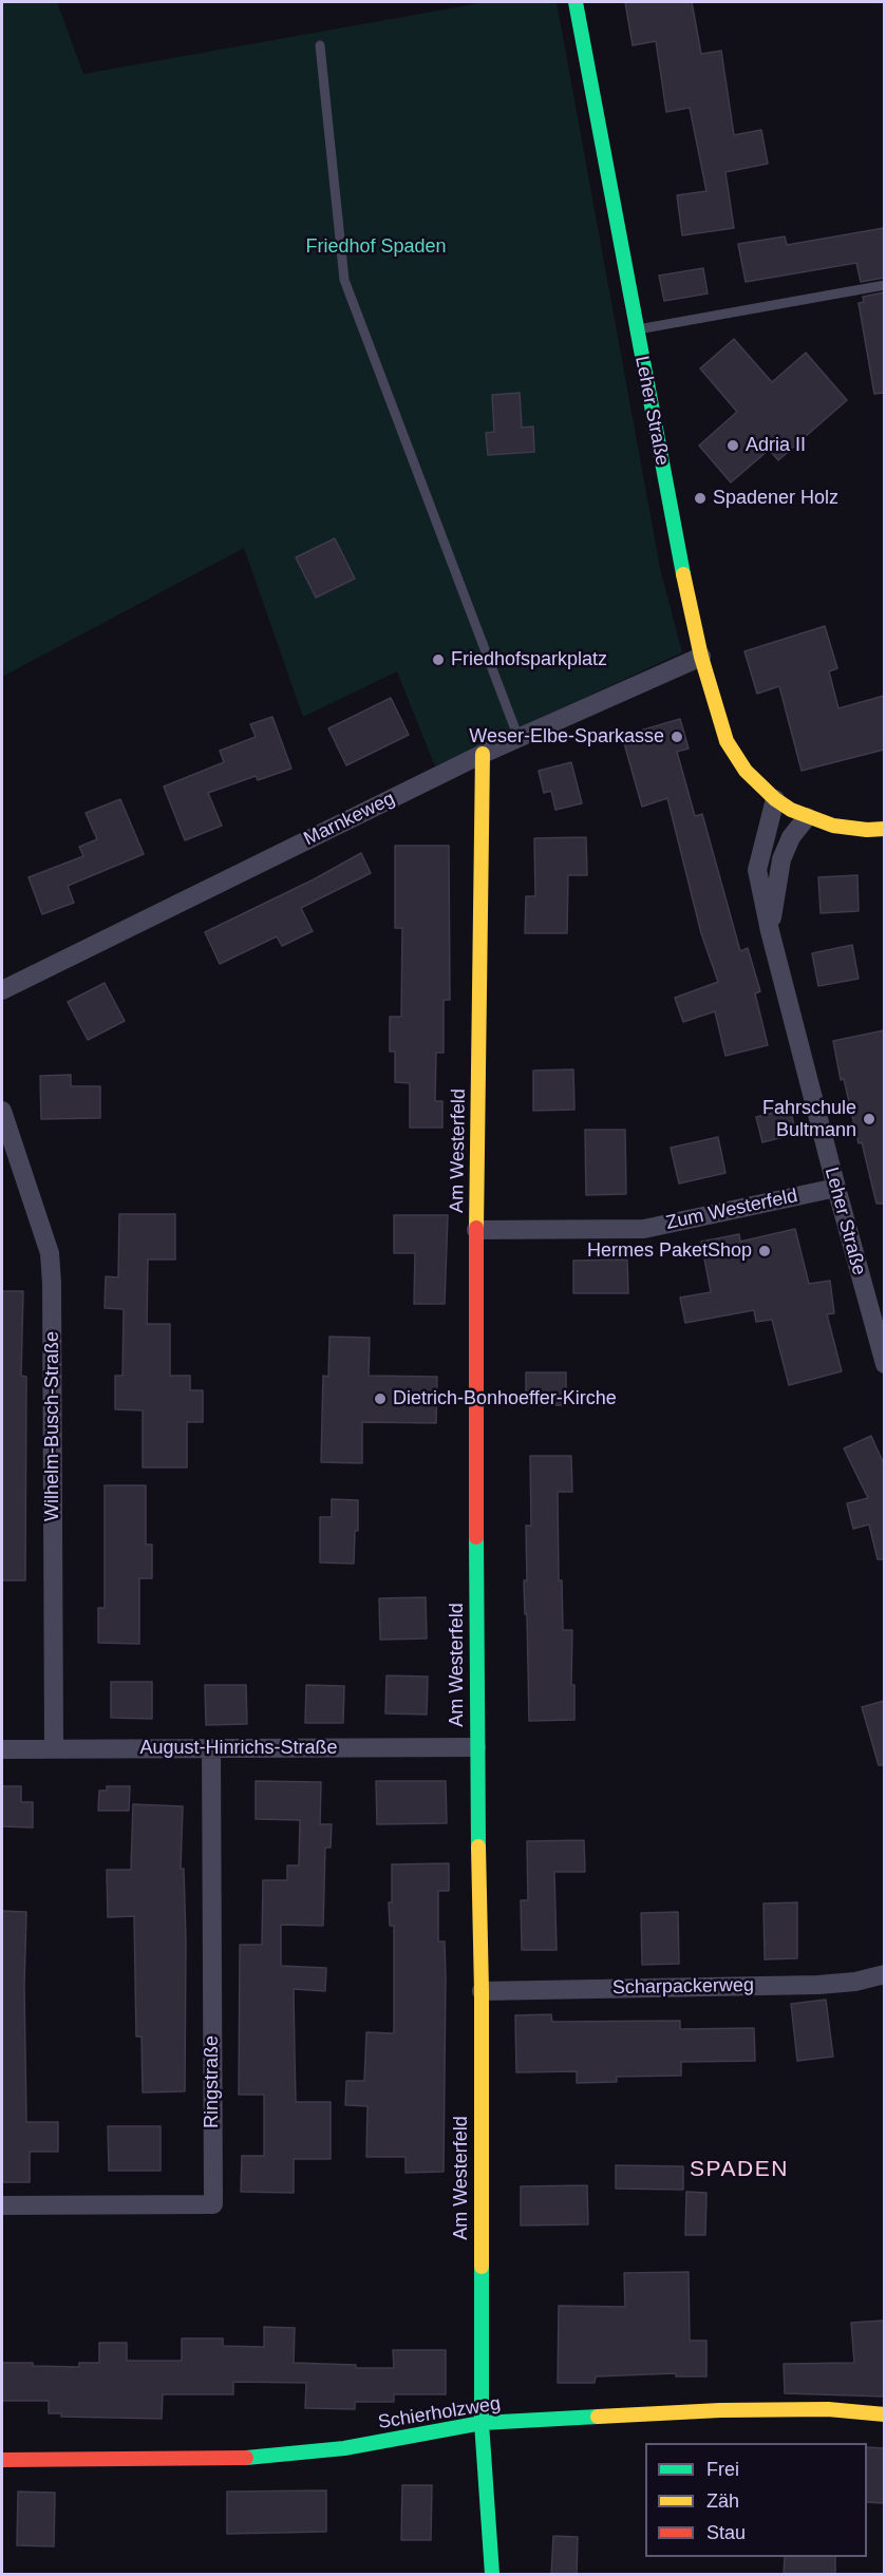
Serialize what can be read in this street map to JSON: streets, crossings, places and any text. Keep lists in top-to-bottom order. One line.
{"streets":{"street":["Leher Straße","Marnkeweg","Am Westerfeld","Zum Westerfeld","Wilhelm-Busch-Straße","August-Hinrichs-Straße","Scharpackerweg","Ringstraße","Schierholzweg"]},"crossings":[["Leher Straße","Marnkeweg"],["Leher Straße","Zum Westerfeld"],["Marnkeweg","Am Westerfeld"],["Am Westerfeld","Zum Westerfeld"],["Am Westerfeld","August-Hinrichs-Straße"],["Am Westerfeld","Scharpackerweg"],["Am Westerfeld","Schierholzweg"],["Wilhelm-Busch-Straße","August-Hinrichs-Straße"],["August-Hinrichs-Straße","Ringstraße"]],"districts":["SPADEN"],"parks":["Friedhof Spaden"],"places":["Adria II","Spadener Holz","Friedhofsparkplatz","Weser-Elbe-Sparkasse","Fahrschule Bultmann","Hermes PaketShop","Dietrich-Bonhoeffer-Kirche"],"legend":["Frei","Zäh","Stau"]}
